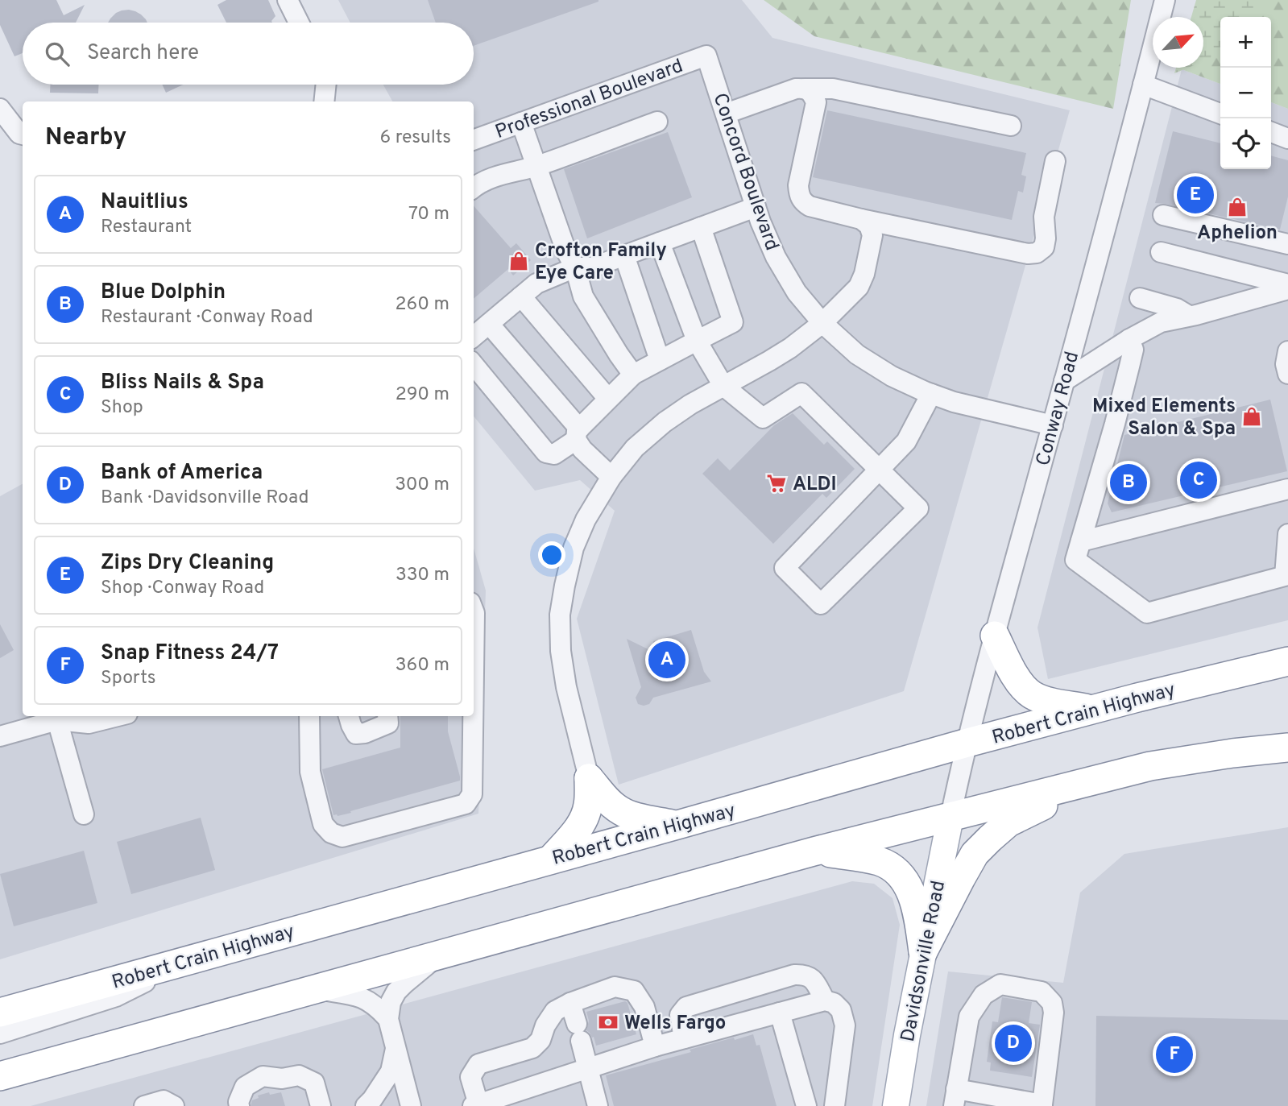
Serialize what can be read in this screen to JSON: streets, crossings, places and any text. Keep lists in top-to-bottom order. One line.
{"streets":{"highway":["Robert Crain Highway"],"main road":["Davidsonville Road"],"street":["Professional Boulevard","Concord Boulevard","Conway Road"]},"crossings":[["Professional Boulevard","Concord Boulevard"],["Concord Boulevard","Conway Road"],["Conway Road","Robert Crain Highway"],["Conway Road","Davidsonville Road"]],"places":{"shop":["Aphelion","Crofton Family Eye Care","Mixed Elements Salon & Spa"],"supermarket":["ALDI"],"bank":["Wells Fargo"]},"north":"top right","page":{"map_buttons":["+","−"],"search":"Search here","heading":["Nearby","6 results"],"pins":["E","C","B","A","D","F"],"list":[{"mark":"A","name":"Nauitlius","note":"Restaurant","value":"70 m"},{"mark":"B","name":"Blue Dolphin","note":"Restaurant · Conway Road","value":"260 m"},{"mark":"C","name":"Bliss Nails & Spa","note":"Shop","value":"290 m"},{"mark":"D","name":"Bank of America","note":"Bank · Davidsonville Road","value":"300 m"},{"mark":"E","name":"Zips Dry Cleaning","note":"Shop · Conway Road","value":"330 m"},{"mark":"F","name":"Snap Fitness 24/7","note":"Sports","value":"360 m"}]}}
